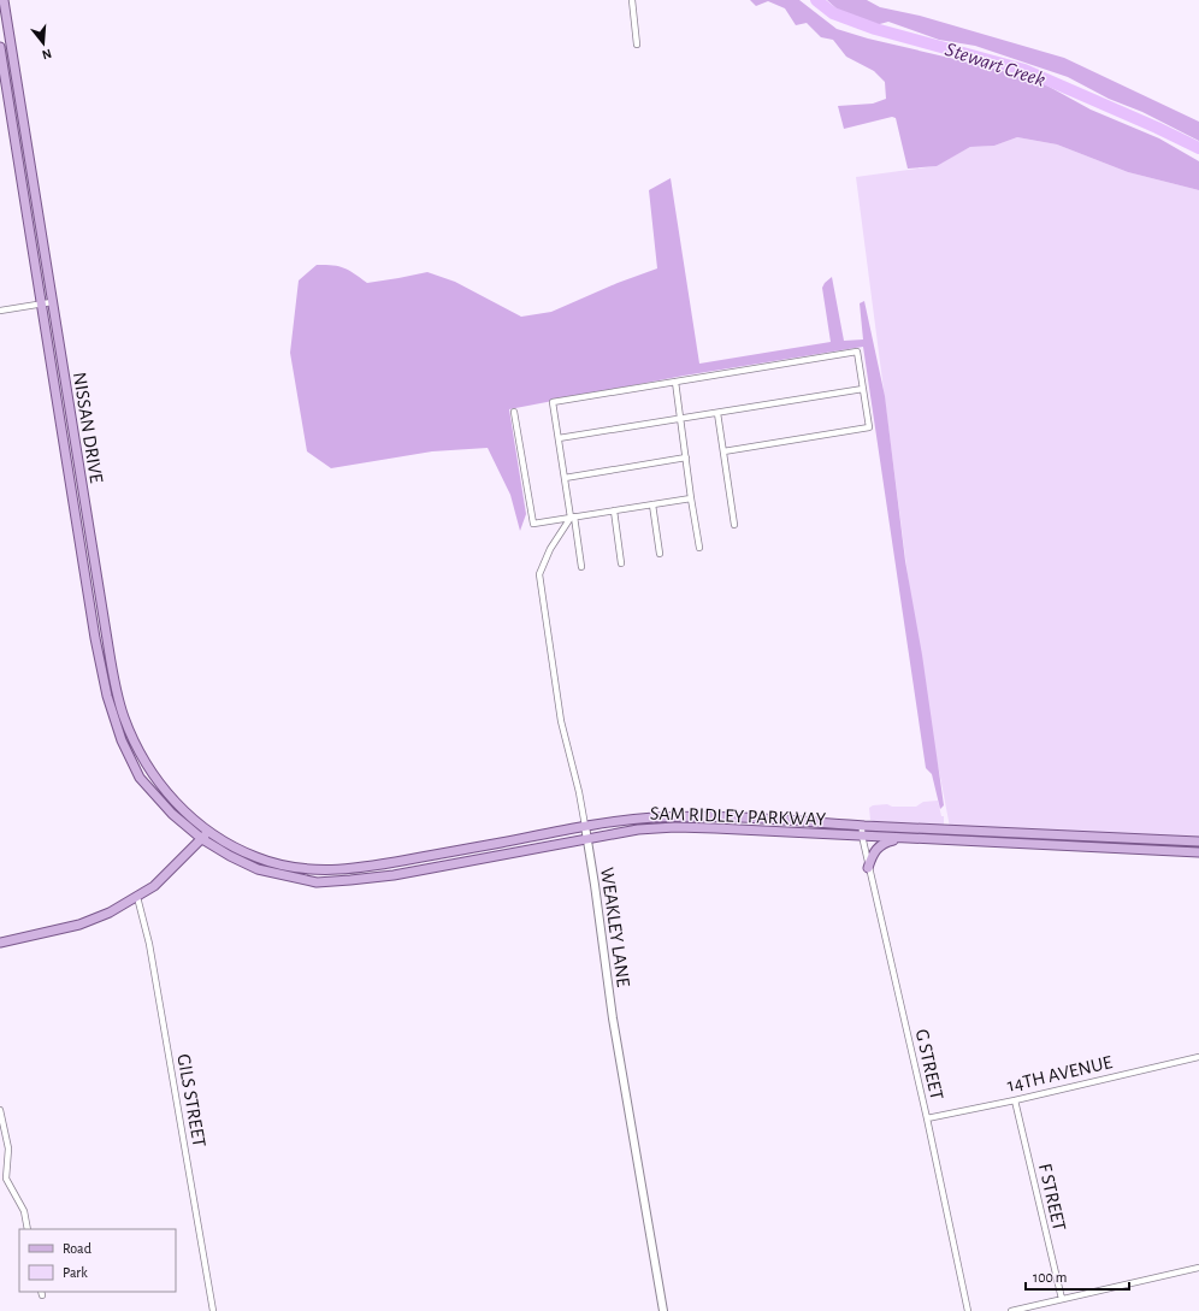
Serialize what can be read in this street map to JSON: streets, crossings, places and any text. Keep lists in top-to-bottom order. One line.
{"streets":{"main road":["NISSAN DRIVE","SAM RIDLEY PARKWAY","WEAKLEY LANE"],"street":["G STREET","14TH AVENUE","GILS STREET","F STREET"]},"crossings":[["NISSAN DRIVE","SAM RIDLEY PARKWAY"],["SAM RIDLEY PARKWAY","WEAKLEY LANE"],["SAM RIDLEY PARKWAY","G STREET"],["G STREET","14TH AVENUE"],["14TH AVENUE","F STREET"]],"water":["Stewart Creek"],"legend":["Road","Park"],"scale_bar":"100 m","north":"bottom"}
